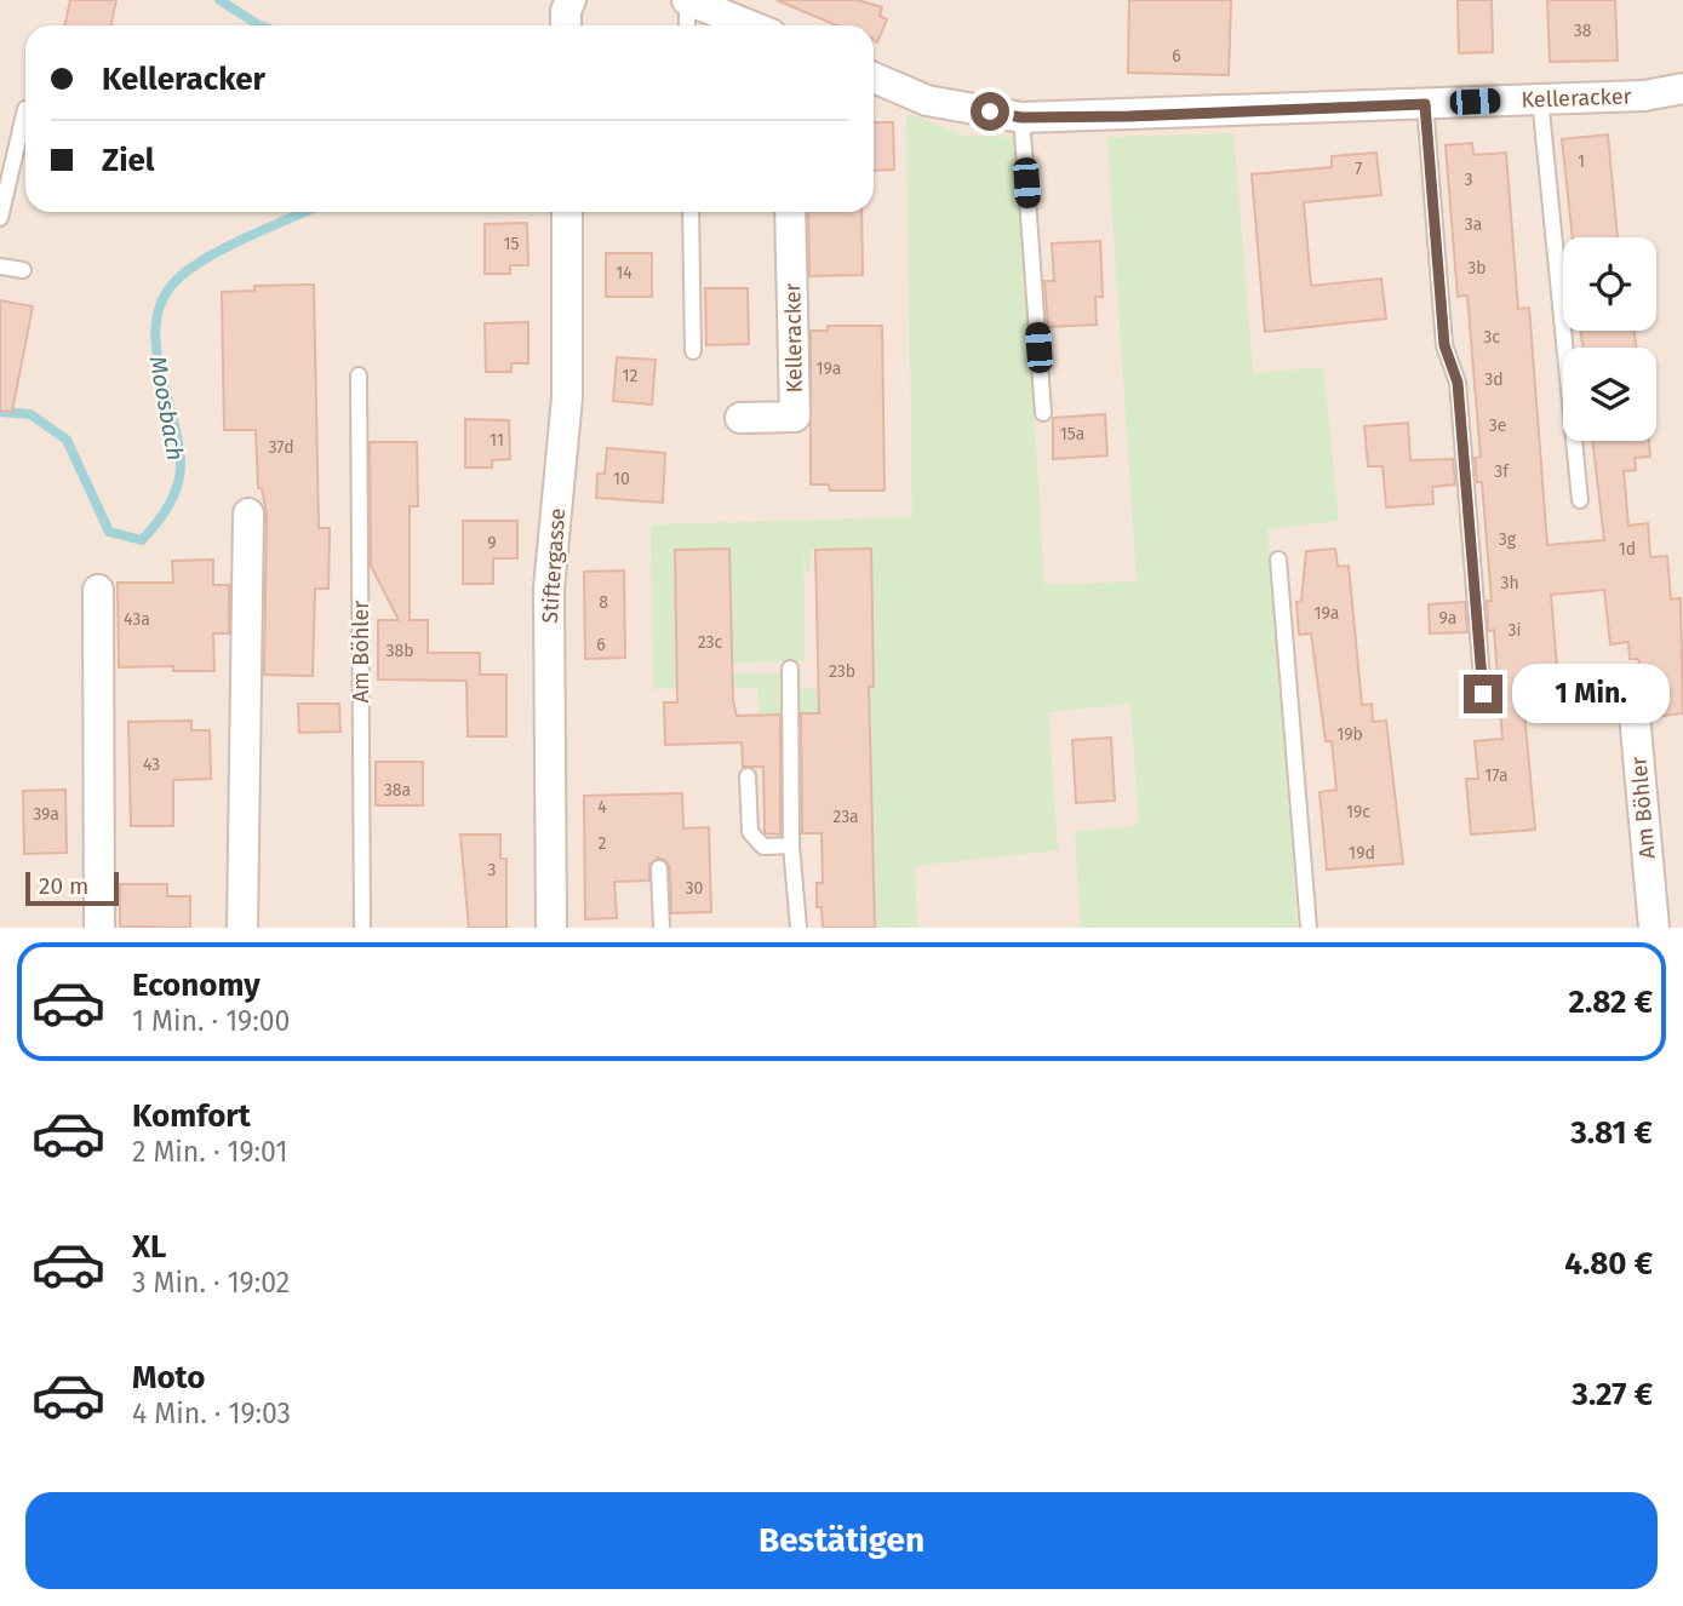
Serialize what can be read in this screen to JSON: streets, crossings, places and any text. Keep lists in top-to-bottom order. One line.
{"streets":{"street":["Kelleracker","Stiftergasse","Am Böhler"]},"water":["Moosbach"],"house_numbers":["38","6","1","7","3","3a","15","3b","14","3c","19a","12","3d","3e","15a","11","37d","3f","10","3g","9","1d","3h","8","19a","9a","43a","3i","23c","6","38b","23b","19b","43","17a","38a","4","19c","39a","23a","2","19d","3","30"],"scale_bar":"20 m","page":{"banner":["Kelleracker","Ziel"],"bubble":"1 Min.","scale":"20 m","list":[{"name":"Economy","note":"1 Min. · 19:00","value":"2.82 €"},{"name":"Komfort","note":"2 Min. · 19:01","value":"3.81 €"},{"name":"XL","note":"3 Min. · 19:02","value":"4.80 €"},{"name":"Moto","note":"4 Min. · 19:03","value":"3.27 €"}],"buttons":"Bestätigen"}}
